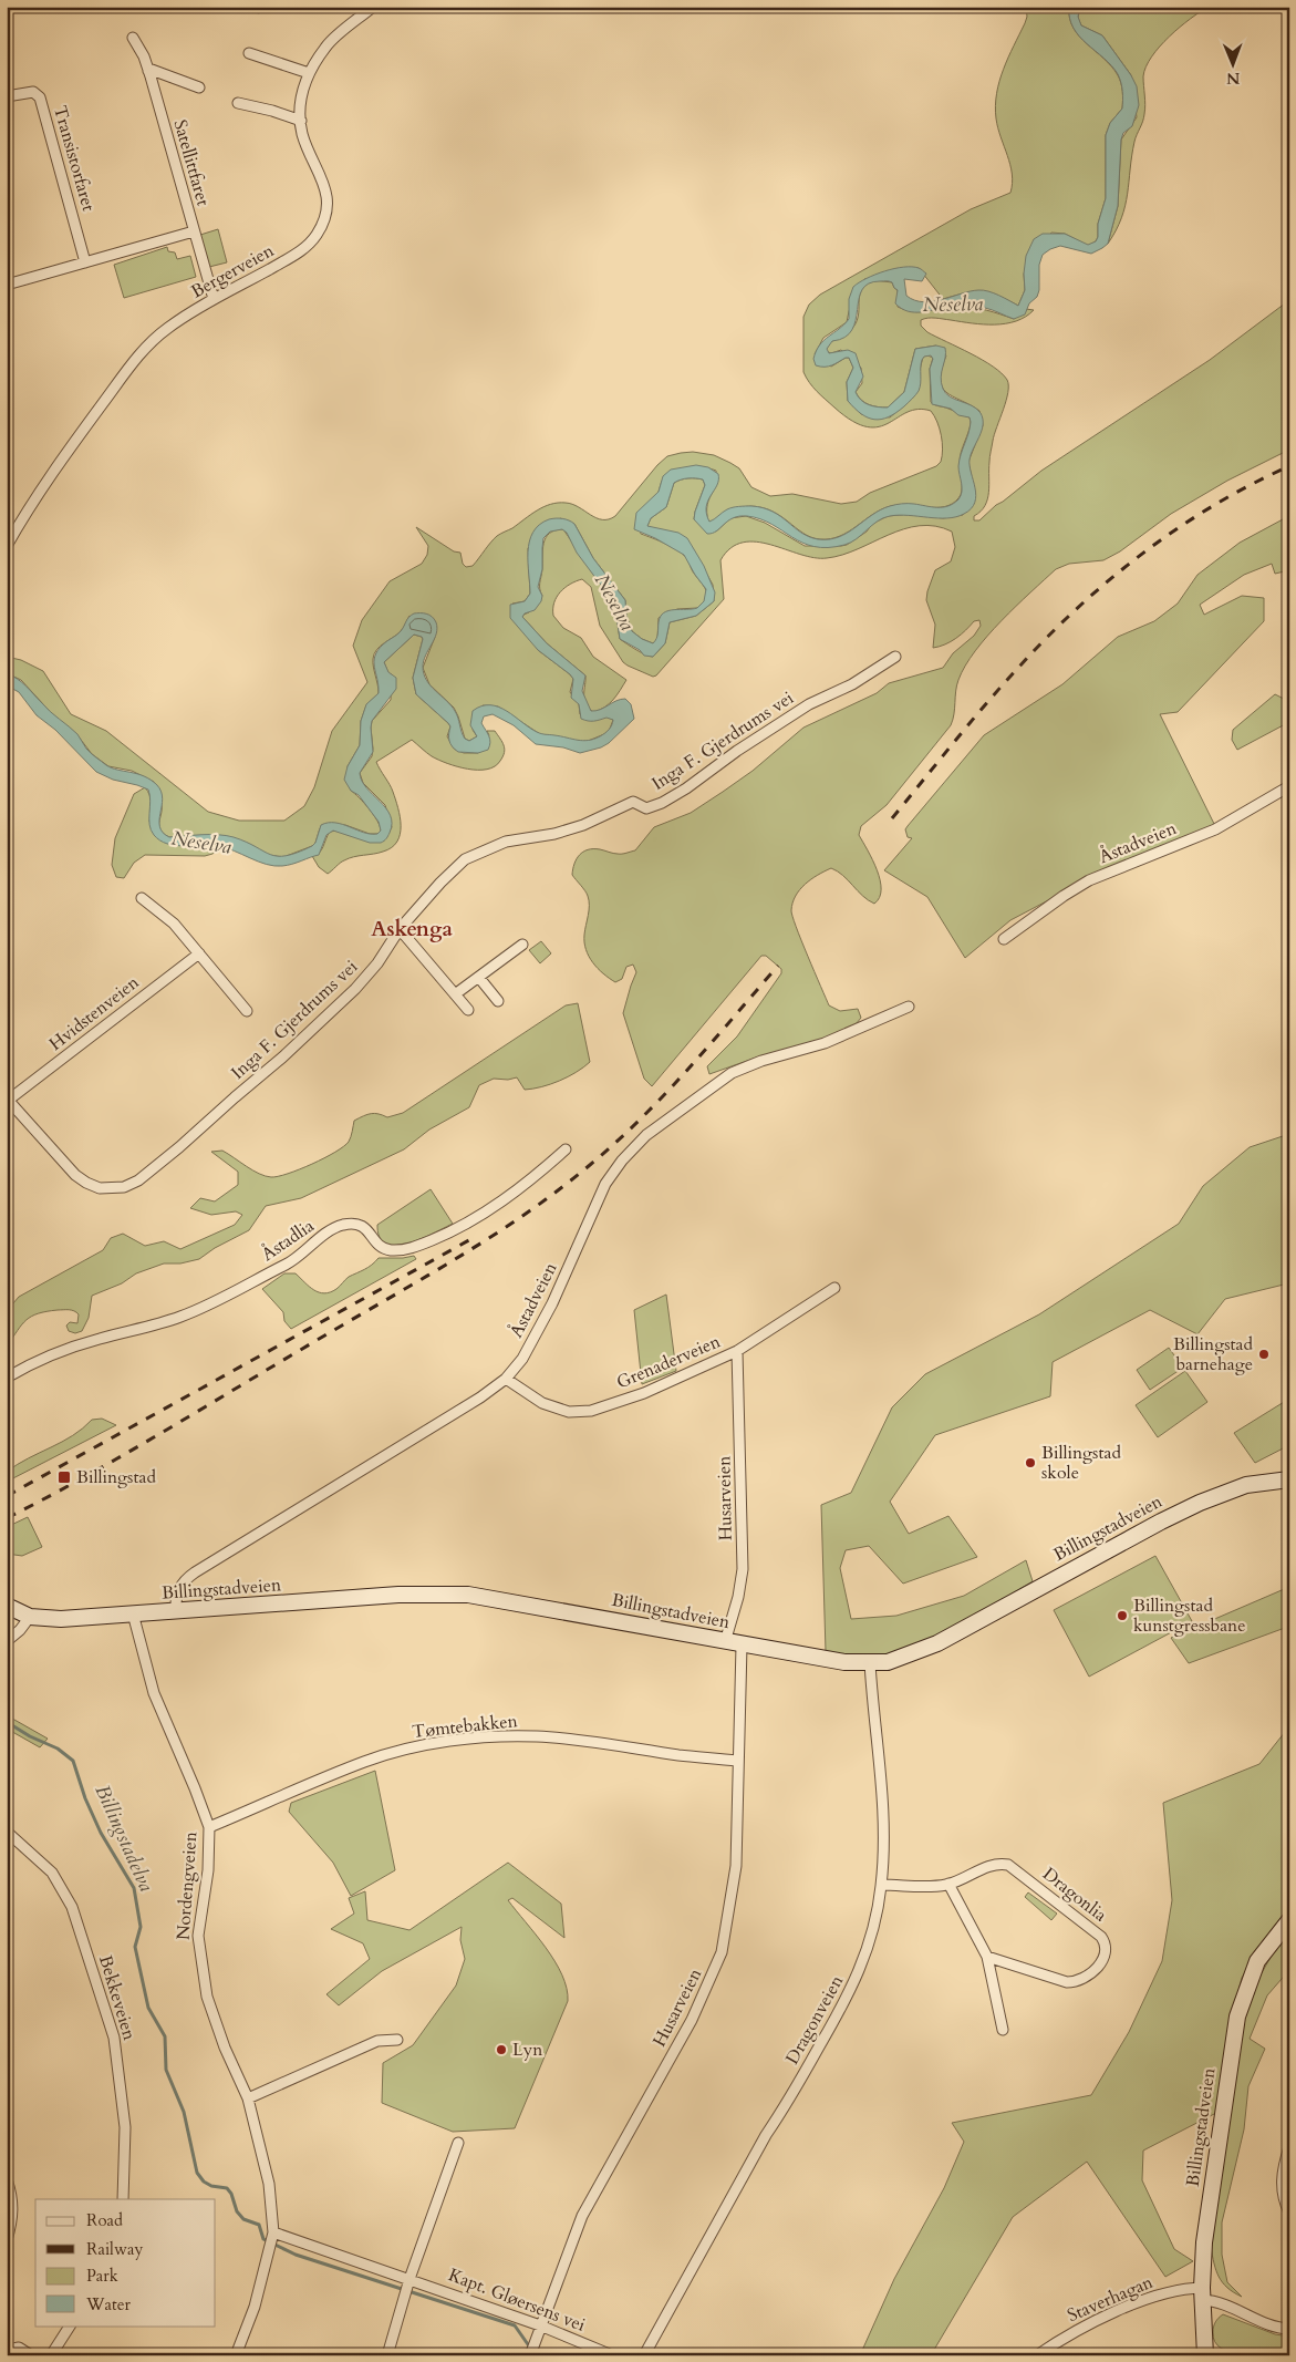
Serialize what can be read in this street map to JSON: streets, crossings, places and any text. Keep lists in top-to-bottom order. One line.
{"streets":{"main road":["Billingstadveien"],"street":["Transistorfaret","Satellittfaret","Bergerveien","Inga F. Gjerdrums vei","Åstadveien","Hvidstenveien","Åstadlia","Grenaderveien","Husarveien","Tømtebakken","Nordengveien","Dragonlia","Bekkeveien","Dragonveien","Staverhagan","Kapt. Gløersens vei"]},"crossings":[["Satellittfaret","Bergerveien"],["Inga F. Gjerdrums vei","Hvidstenveien"],["Åstadveien","Grenaderveien"],["Åstadveien","Billingstadveien"],["Grenaderveien","Husarveien"],["Husarveien","Billingstadveien"],["Husarveien","Tømtebakken"],["Husarveien","Kapt. Gløersens vei"],["Billingstadveien","Nordengveien"],["Billingstadveien","Dragonveien"],["Billingstadveien","Staverhagan"],["Tømtebakken","Nordengveien"],["Nordengveien","Kapt. Gløersens vei"],["Dragonlia","Dragonveien"]],"districts":["Askenga"],"water":["Neselva","Billingstadelva"],"places":{"other":["Billingstad barnehage","Billingstad skole","Billingstad kunstgressbane","Lyn"],"transit":["Billingstad"]},"legend":["Road","Railway","Park","Water"],"north":"bottom"}
